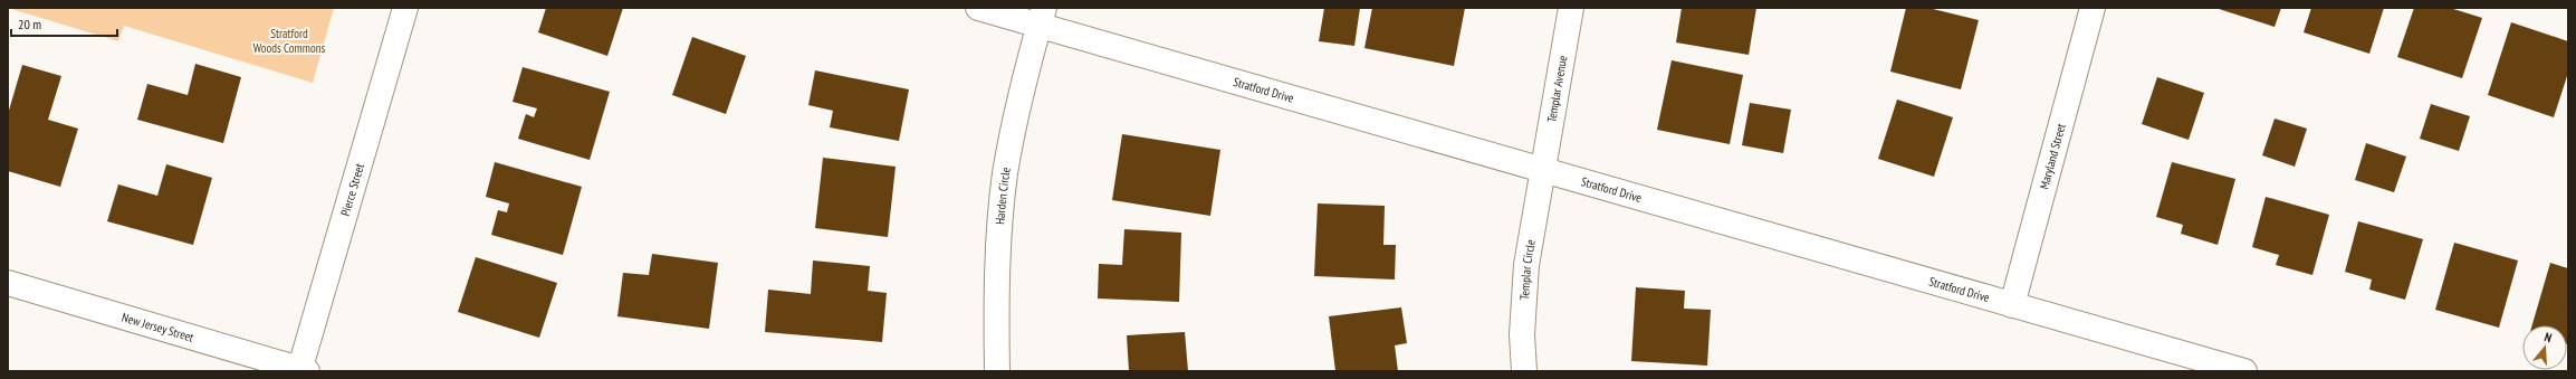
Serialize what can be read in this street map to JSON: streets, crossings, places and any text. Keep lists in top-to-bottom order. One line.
{"streets":{"street":["Stratford Drive","Templar Avenue","Maryland Street","Pierce Street","Harden Circle","Templar Circle","New Jersey Street"]},"crossings":[["Stratford Drive","Templar Avenue"],["Stratford Drive","Maryland Street"],["Stratford Drive","Harden Circle"],["Stratford Drive","Templar Circle"],["Templar Avenue","Templar Circle"],["Pierce Street","New Jersey Street"]],"parks":["Stratford Woods Commons"],"scale_bar":"20 m","north":"top"}
